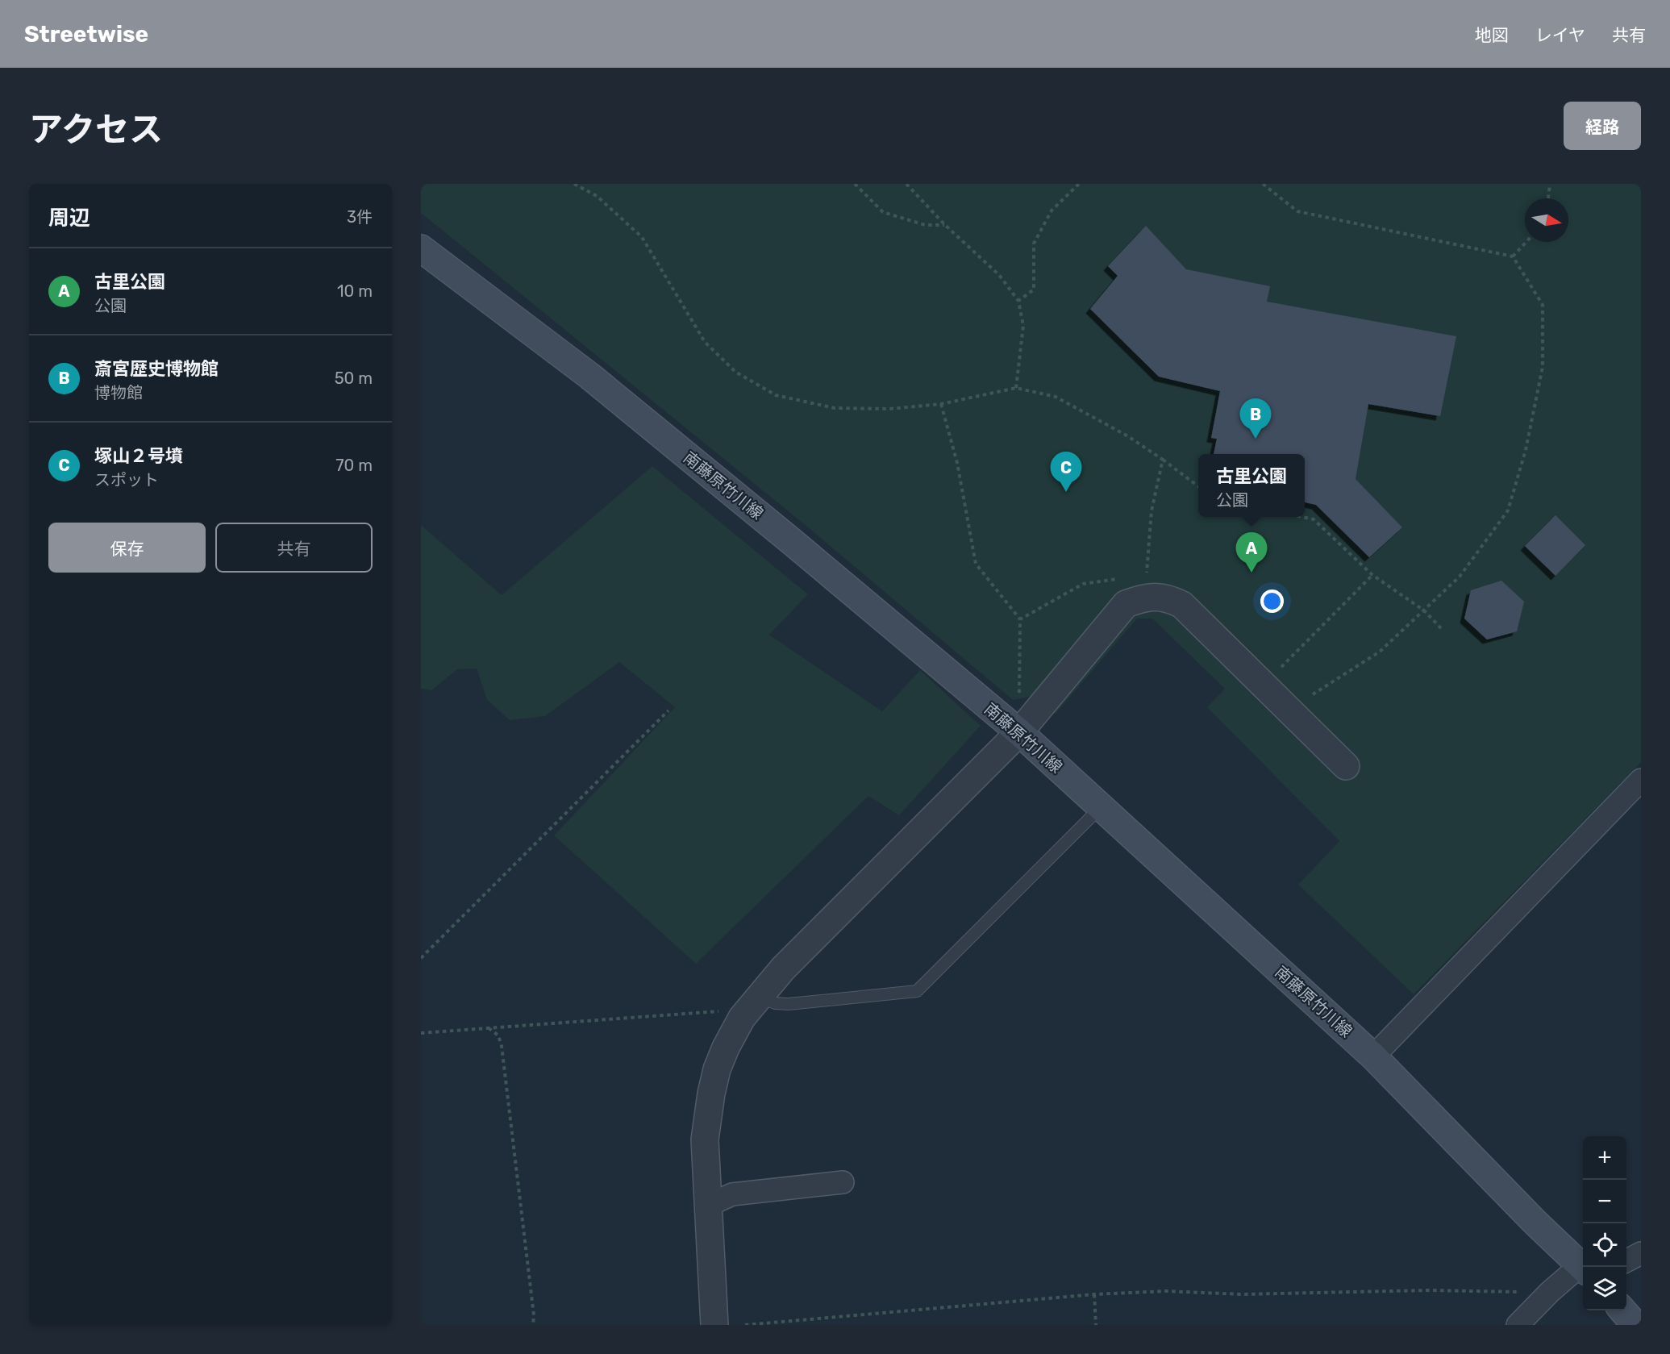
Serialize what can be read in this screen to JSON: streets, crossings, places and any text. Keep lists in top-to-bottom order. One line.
{"streets":{"main road":["南藤原竹川線"]},"north":"right","page":{"header":"Streetwise","nav":["地図","レイヤ","共有"],"title":"アクセス","buttons":["経路",["保存","共有"]],"heading":["周辺","3件"],"list":[{"mark":"A","name":"古里公園","note":"公園","value":"10 m"},{"mark":"B","name":"斎宮歴史博物館","note":"博物館","value":"50 m"},{"mark":"C","name":"塚山２号墳","note":"スポット","value":"70 m"}],"pins":["B","C","A"],"popup":["古里公園","公園"],"map_buttons":["+","−"]}}
